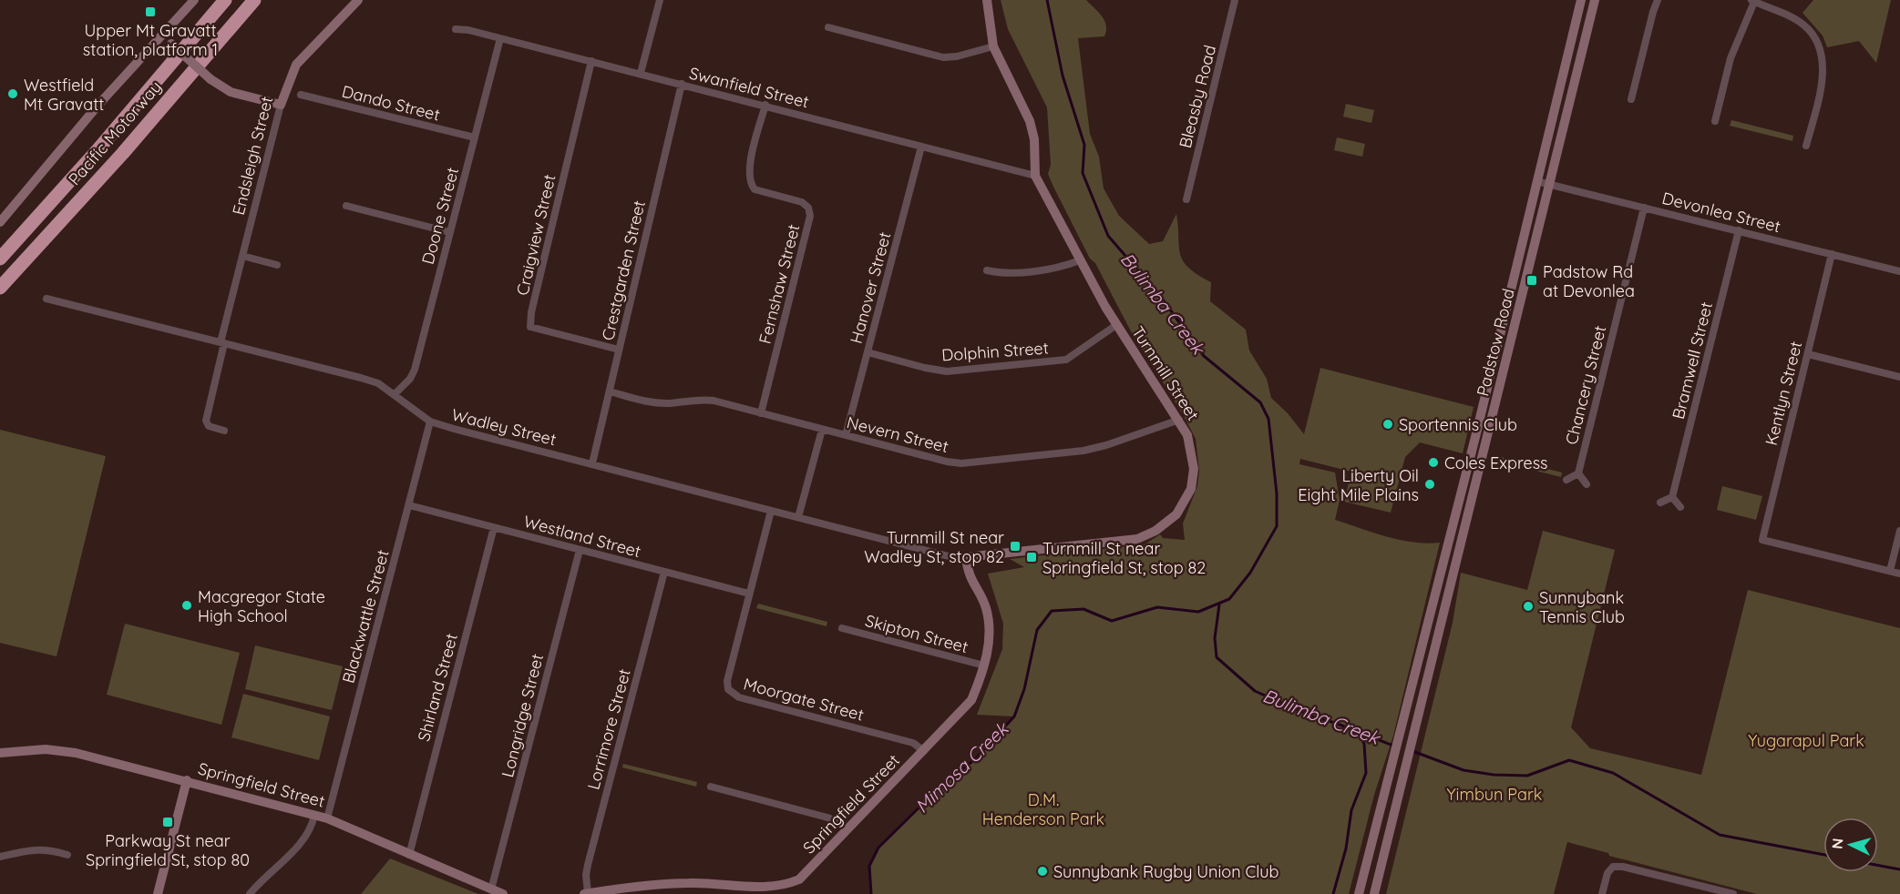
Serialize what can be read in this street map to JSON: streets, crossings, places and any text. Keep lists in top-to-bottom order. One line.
{"streets":{"highway":["Pacific Motorway"],"street":["Swanfield Street","Bleasby Road","Dando Street","Endsleigh Street","Devonlea Street","Doone Street","Craigview Street","Crestgarden Street","Fernshaw Street","Hanover Street","Padstow Road","Dolphin Street","Bramwell Street","Turnmill Street","Chancery Street","Kentlyn Street","Wadley Street","Nevern Street","Westland Street","Blackwattle Street","Skipton Street","Shirland Street","Moorgate Street","Longridge Street","Lorrimore Street","Springfield Street"]},"crossings":[["Swanfield Street","Doone Street"],["Swanfield Street","Craigview Street"],["Swanfield Street","Crestgarden Street"],["Swanfield Street","Fernshaw Street"],["Swanfield Street","Hanover Street"],["Swanfield Street","Turnmill Street"],["Dando Street","Doone Street"],["Endsleigh Street","Wadley Street"],["Devonlea Street","Padstow Road"],["Devonlea Street","Bramwell Street"],["Devonlea Street","Chancery Street"],["Devonlea Street","Kentlyn Street"],["Doone Street","Wadley Street"],["Craigview Street","Crestgarden Street"],["Crestgarden Street","Wadley Street"],["Crestgarden Street","Nevern Street"],["Fernshaw Street","Nevern Street"],["Hanover Street","Dolphin Street"],["Hanover Street","Nevern Street"],["Dolphin Street","Turnmill Street"],["Turnmill Street","Wadley Street"],["Turnmill Street","Nevern Street"],["Turnmill Street","Springfield Street"],["Wadley Street","Blackwattle Street"],["Wadley Street","Moorgate Street"],["Wadley Street","Springfield Street"],["Westland Street","Blackwattle Street"],["Westland Street","Shirland Street"],["Westland Street","Moorgate Street"],["Westland Street","Longridge Street"],["Westland Street","Lorrimore Street"],["Blackwattle Street","Springfield Street"],["Skipton Street","Springfield Street"],["Shirland Street","Springfield Street"],["Moorgate Street","Springfield Street"],["Longridge Street","Springfield Street"],["Lorrimore Street","Springfield Street"]],"water":["Bulimba Creek","Mimosa Creek"],"parks":["Yugarapul Park","Yimbun Park","D.M. Henderson Park"],"places":{"transit":["Upper Mt Gravatt station, platform 1","Padstow Rd at Devonlea","Turnmill St near Wadley St, stop 82","Turnmill St near Springfield St, stop 82","Parkway St near Springfield St, stop 80"],"other":["Westfield Mt Gravatt","Sportennis Club","Coles Express","Liberty Oil Eight Mile Plains","Macgregor State High School","Sunnybank Tennis Club","Sunnybank Rugby Union Club"]},"north":"left"}
